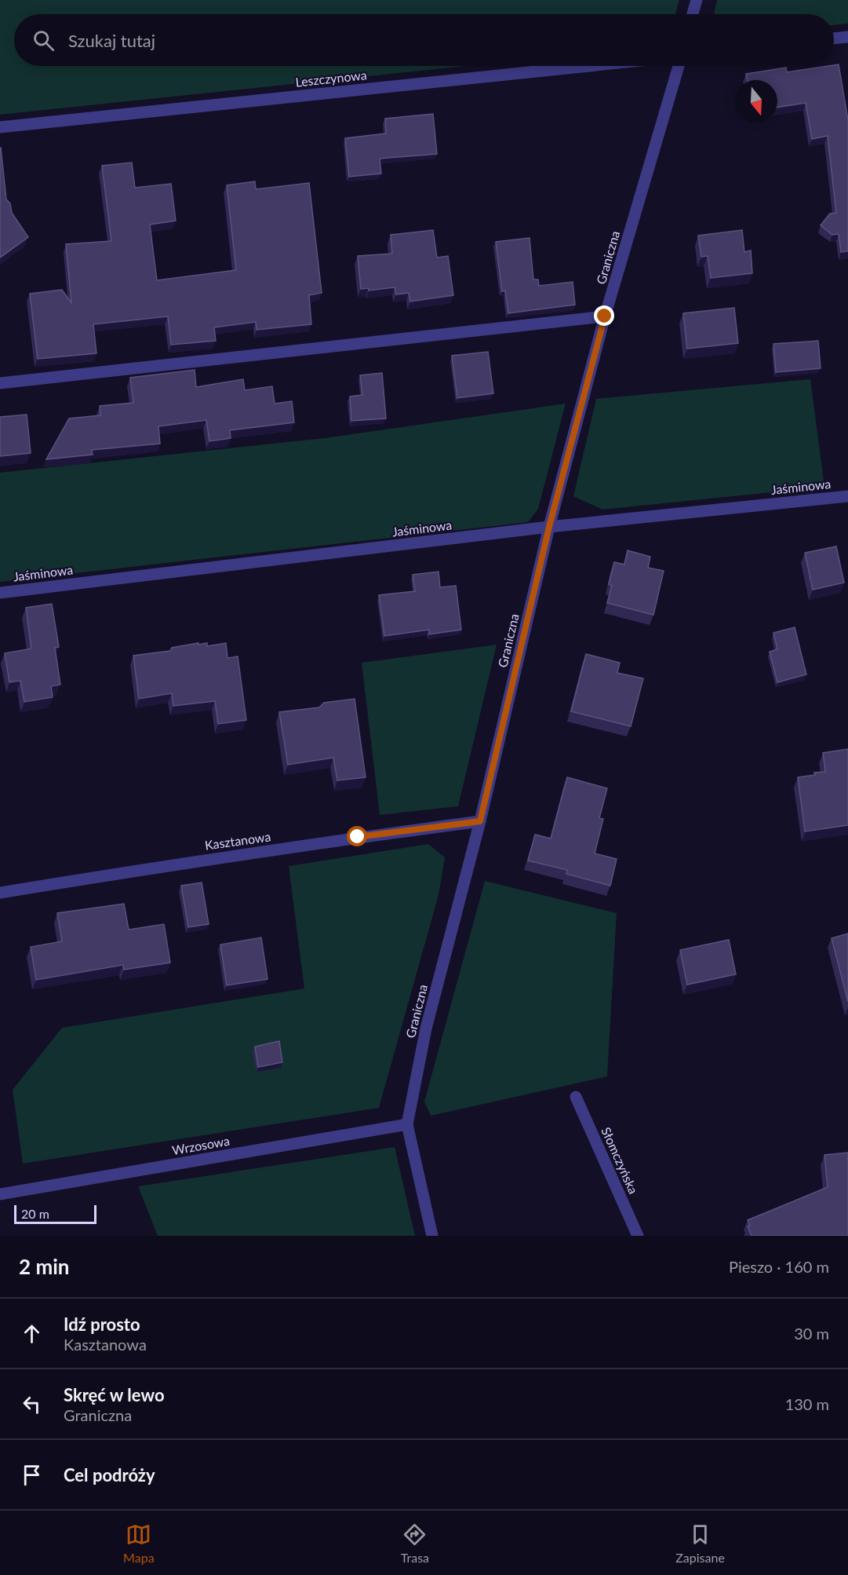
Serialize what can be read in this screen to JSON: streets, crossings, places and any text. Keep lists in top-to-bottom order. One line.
{"streets":{"street":["Leszczynowa","Graniczna","Jaśminowa","Kasztanowa","Wrzosowa","Słomczyńska"]},"crossings":[["Graniczna","Jaśminowa"],["Graniczna","Kasztanowa"],["Graniczna","Wrzosowa"]],"scale_bar":"20 m","north":"bottom","page":{"search":"Szukaj tutaj","scale":"20 m","heading":["2 min","Pieszo · 160 m"],"list":[["Idź prosto","Kasztanowa","30 m"],["Skręć w lewo","Graniczna","130 m"],"Cel podróży"],"nav":["Mapa","Trasa","Zapisane"]}}
